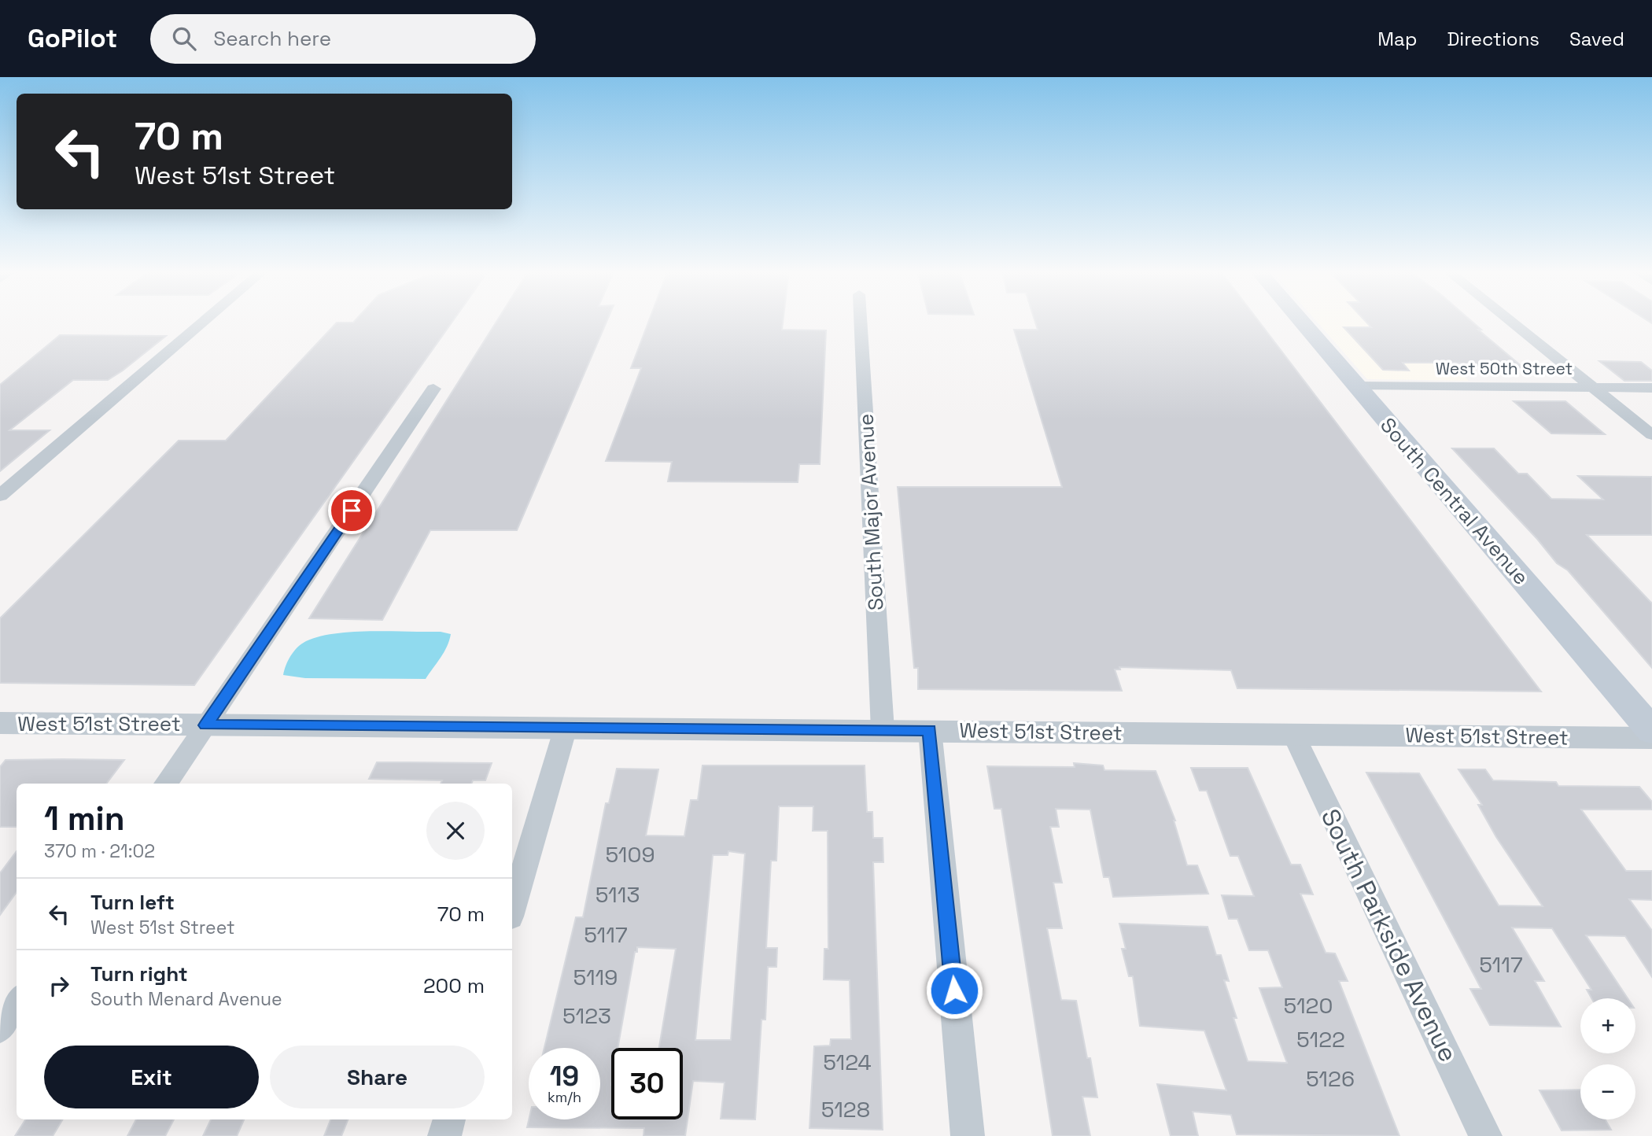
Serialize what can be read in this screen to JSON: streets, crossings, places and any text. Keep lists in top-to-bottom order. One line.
{"streets":{"main road":["South Central Avenue"],"street":["West 50th Street","South Major Avenue","West 51st Street","South Parkside Avenue"]},"crossings":[["West 50th Street","South Central Avenue"],["South Major Avenue","West 51st Street"],["West 51st Street","South Parkside Avenue"]],"house_numbers":["5109","5113","5117","5117","5119","5120","5123","5122","5124","5126","5128"],"page":{"header":"GoPilot","search":"Search here","nav":["Map","Directions","Saved"],"turn":["70 m","West 51st Street"],"heading":["1 min","370 m · 21:02"],"list":[{"name":"Turn left","note":"West 51st Street","value":"70 m"},{"name":"Turn right","note":"South Menard Avenue","value":"200 m"}],"map_buttons":["+","−"],"buttons":["Exit","Share"],"speed":"19 km/h","limit":"30"}}
